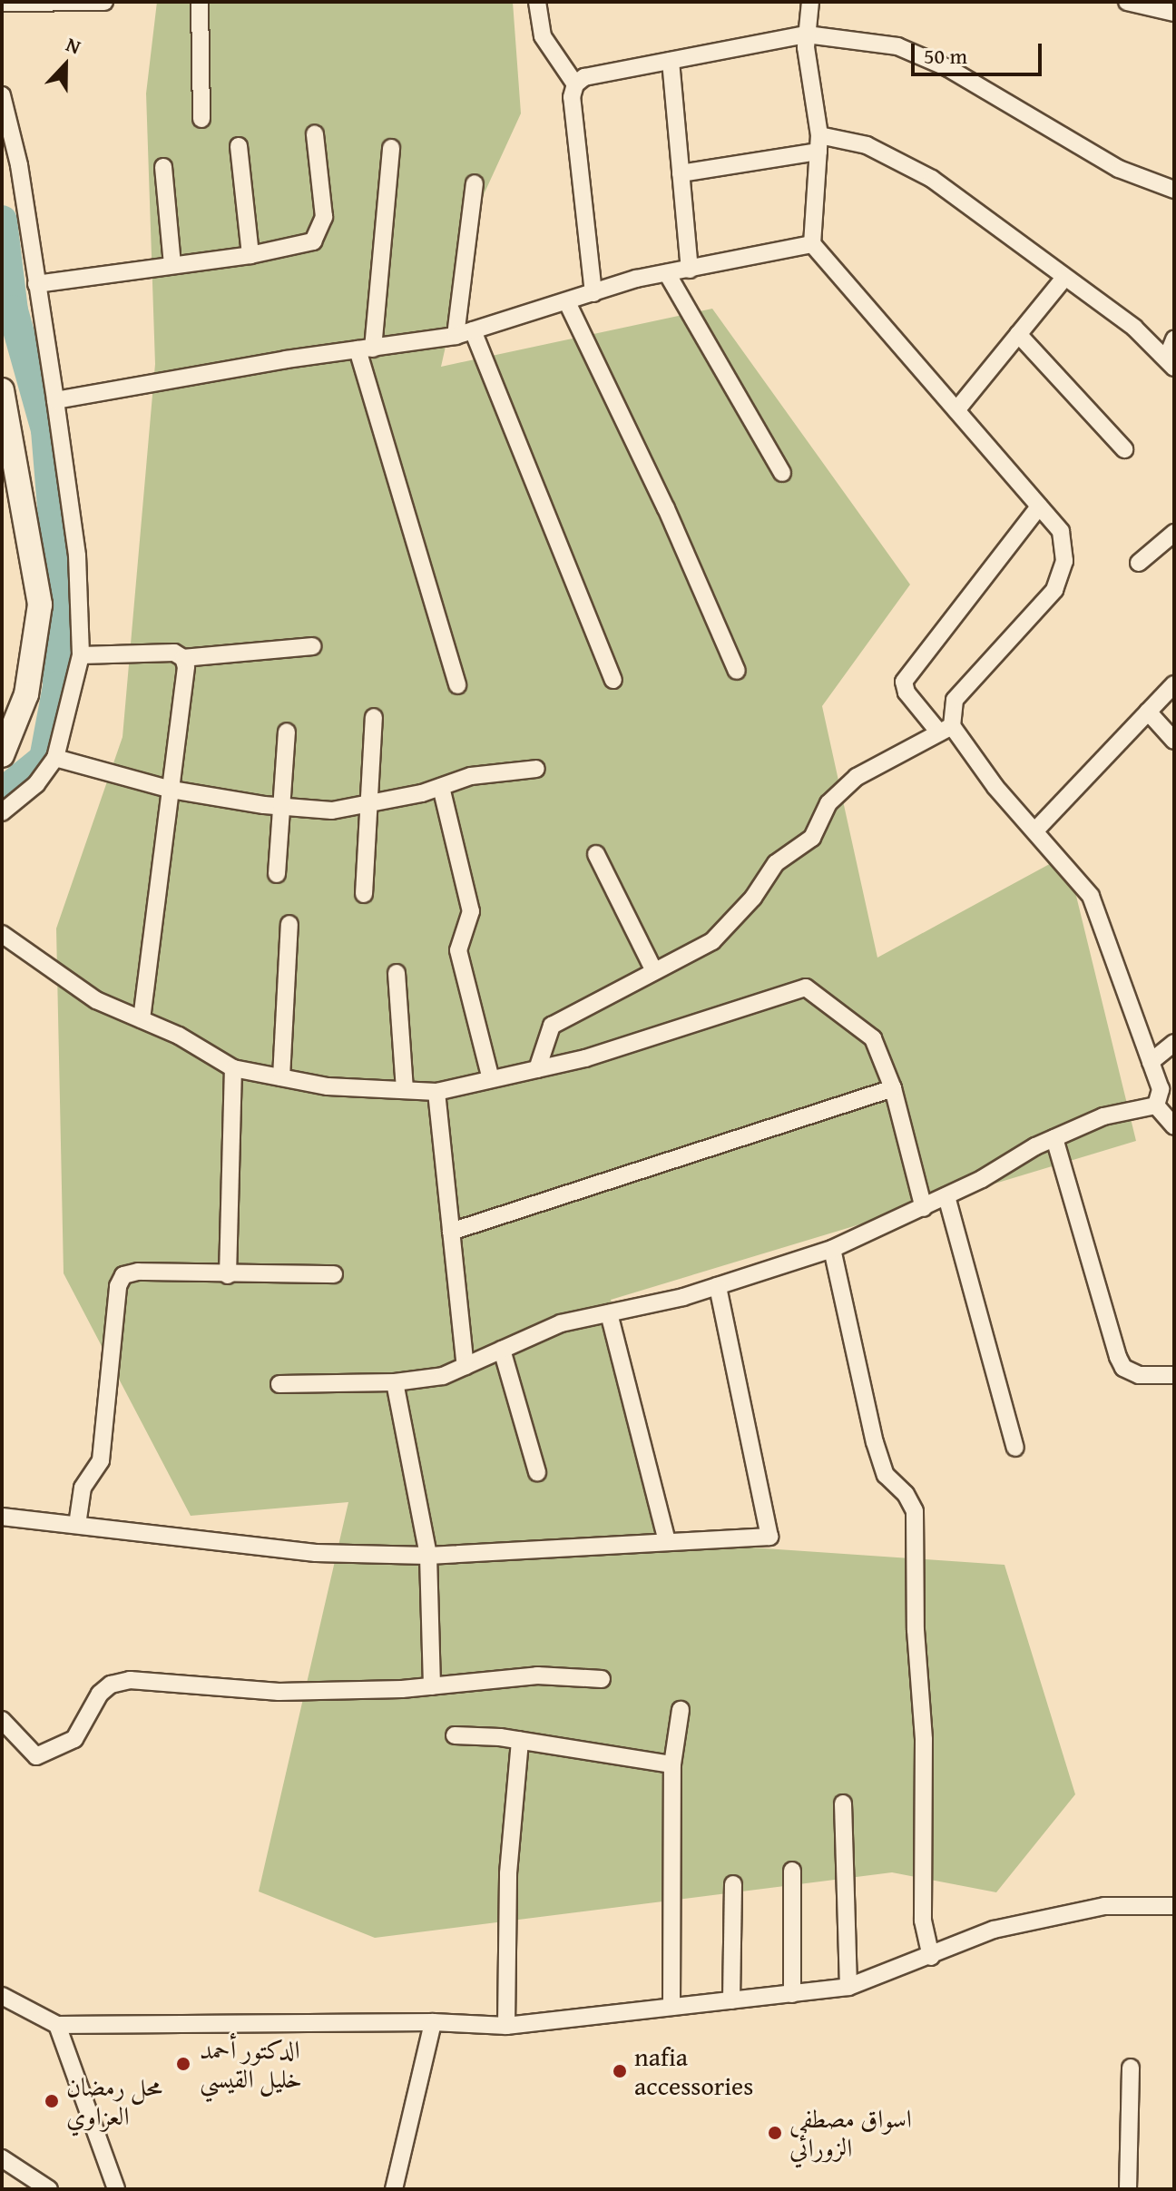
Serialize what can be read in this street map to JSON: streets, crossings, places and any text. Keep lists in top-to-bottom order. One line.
{"places":["الدكتور أحمد خليل القيسي","nafia accessories","محل رمضان العزاوي","اسواق مصطفى الزورائي"],"scale_bar":"50 m","north":"top"}
